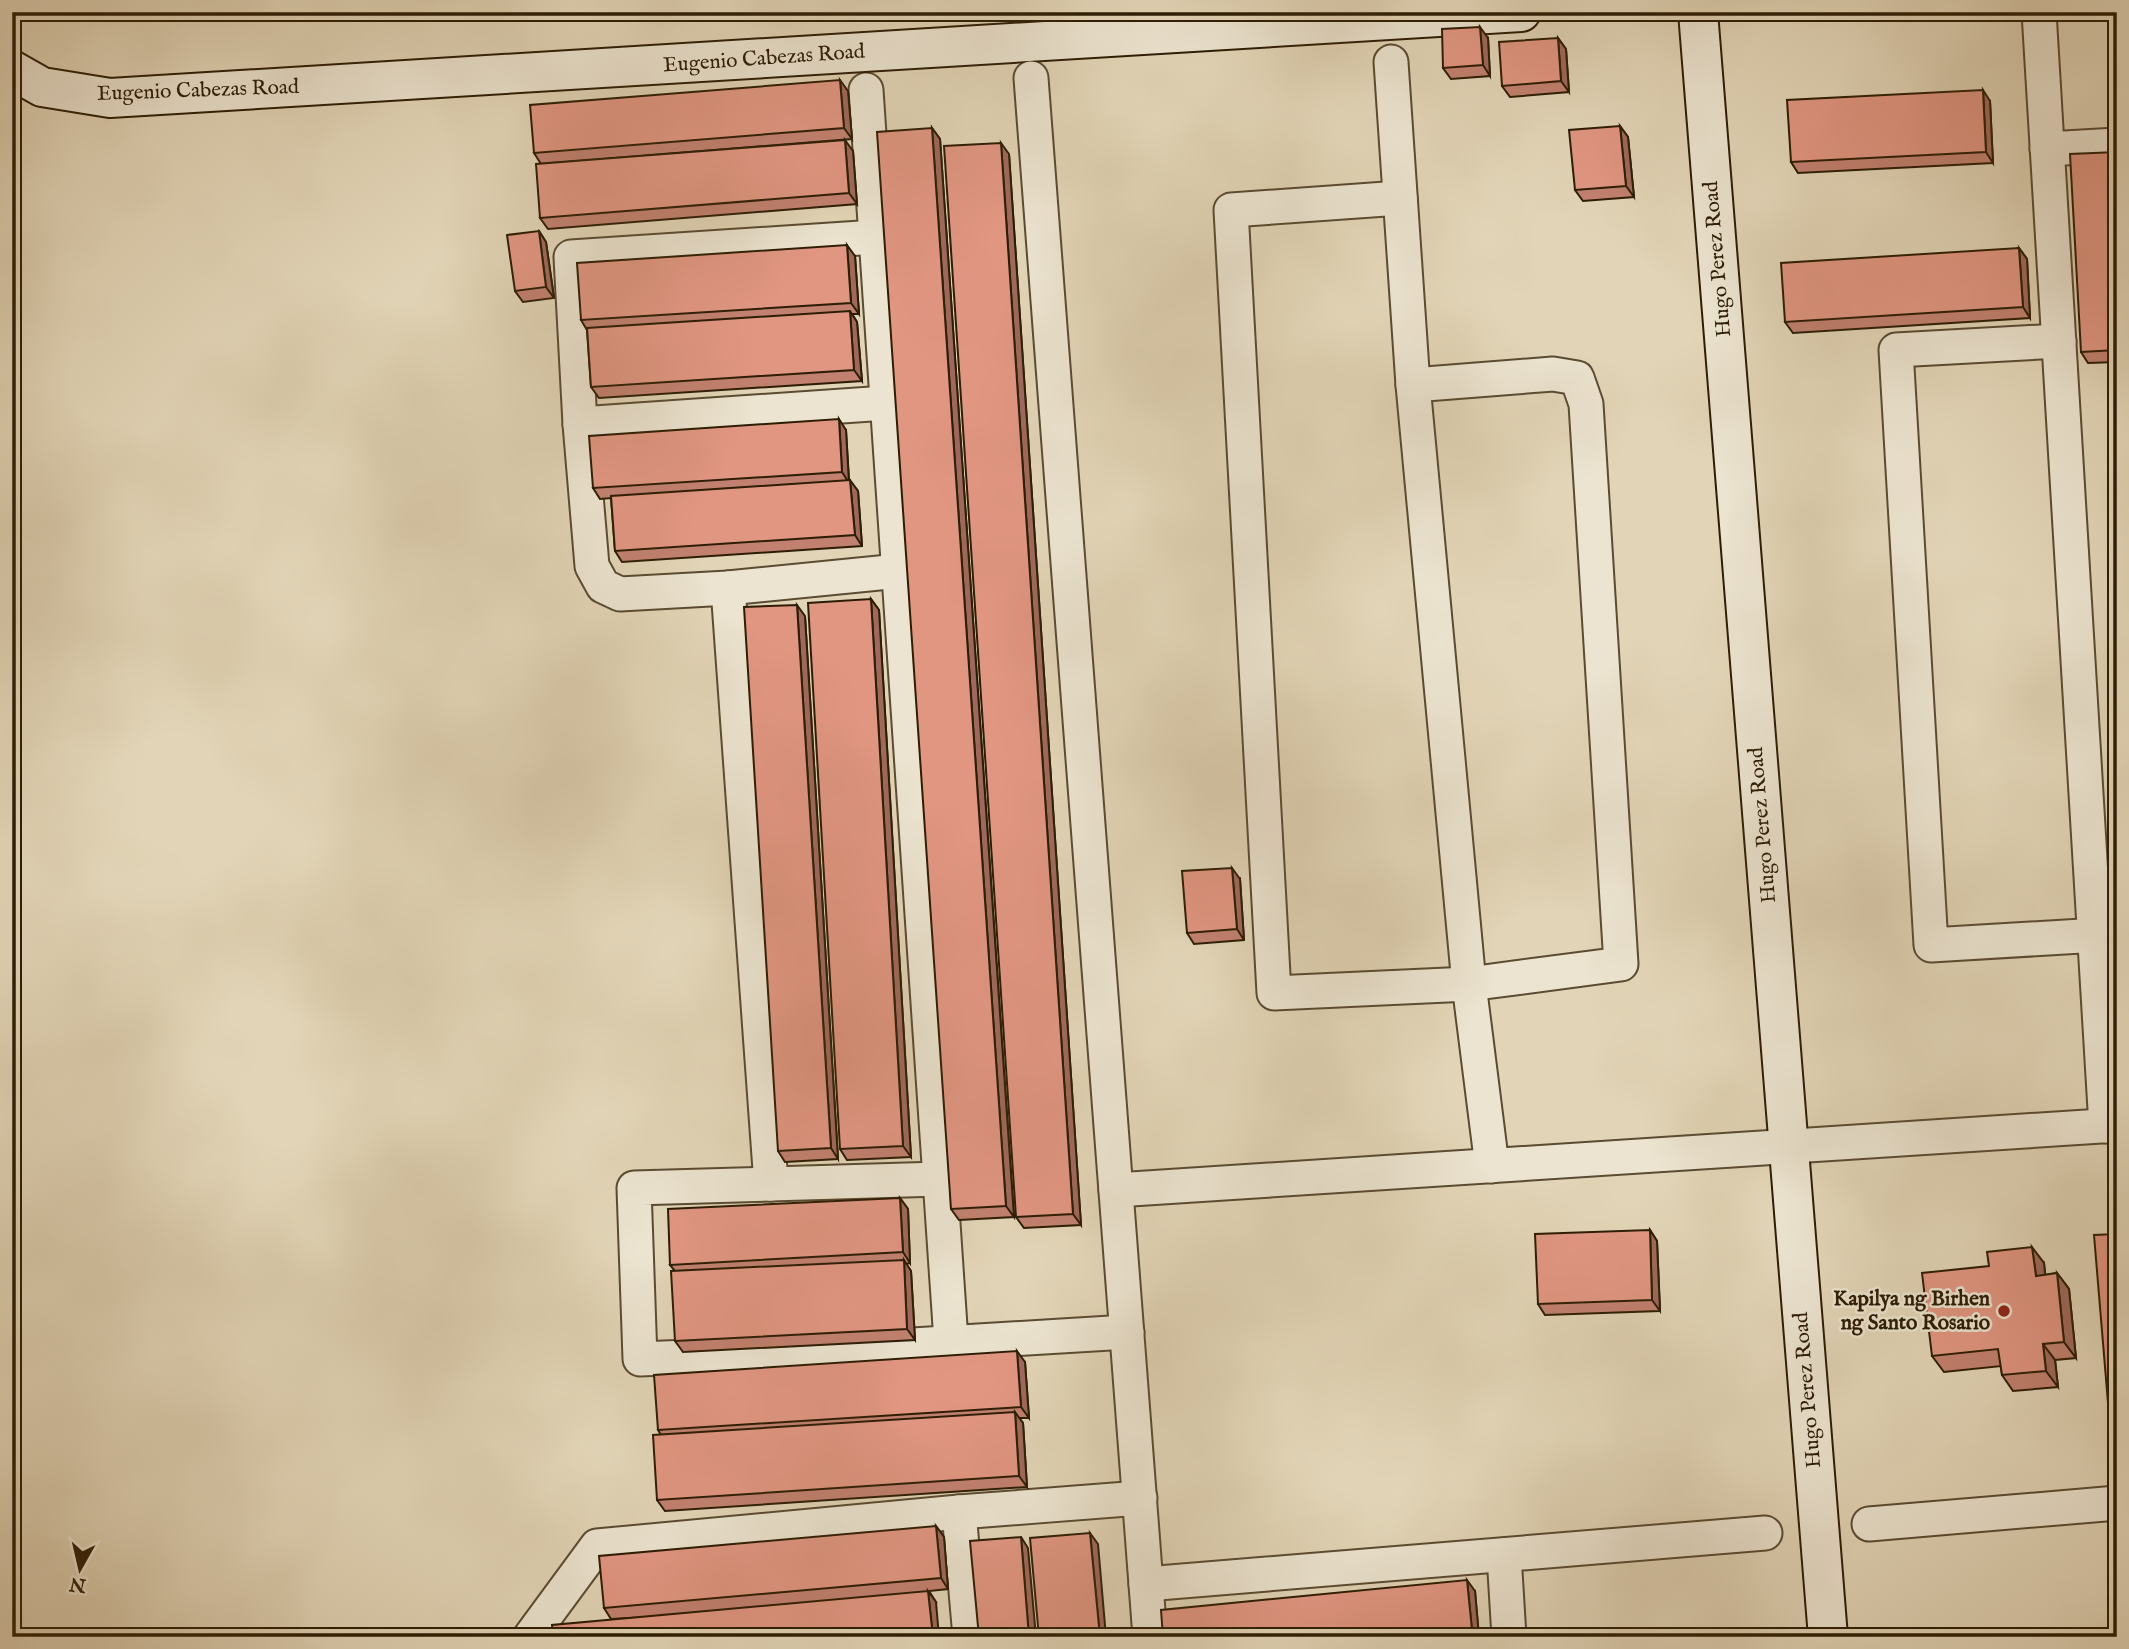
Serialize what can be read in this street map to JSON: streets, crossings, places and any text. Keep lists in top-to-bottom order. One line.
{"streets":{"street":["Eugenio Cabezas Road","Hugo Perez Road"]},"places":["Kapilya ng Birhen ng Santo Rosario"],"north":"bottom"}
